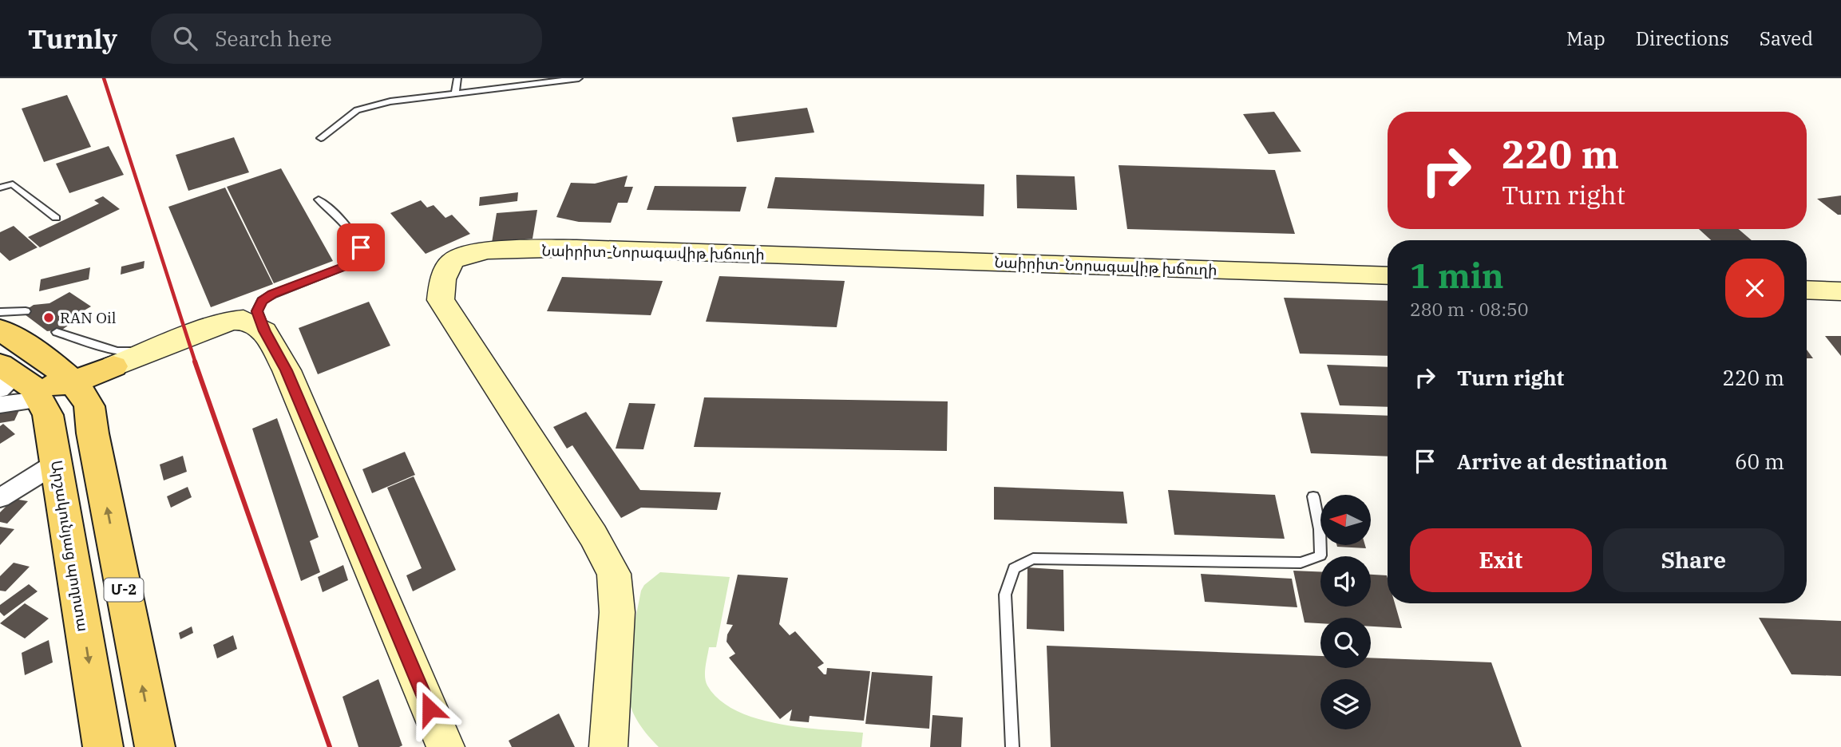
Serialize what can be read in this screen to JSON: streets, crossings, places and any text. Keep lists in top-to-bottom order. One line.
{"streets":{"main road":["Արշակունյաց պողոտա","Մ-2"],"street":["Նաիրիտ-Նորագավիթ խճուղի"]},"places":["RAN Oil"],"north":"left","page":{"header":"Turnly","search":"Search here","nav":["Map","Directions","Saved"],"turn":["220 m","Turn right"],"heading":["1 min","280 m · 08:50"],"list":[{"name":"Turn right","value":"220 m"},{"name":"Arrive at destination","value":"60 m"}],"buttons":["Exit","Share"]}}
